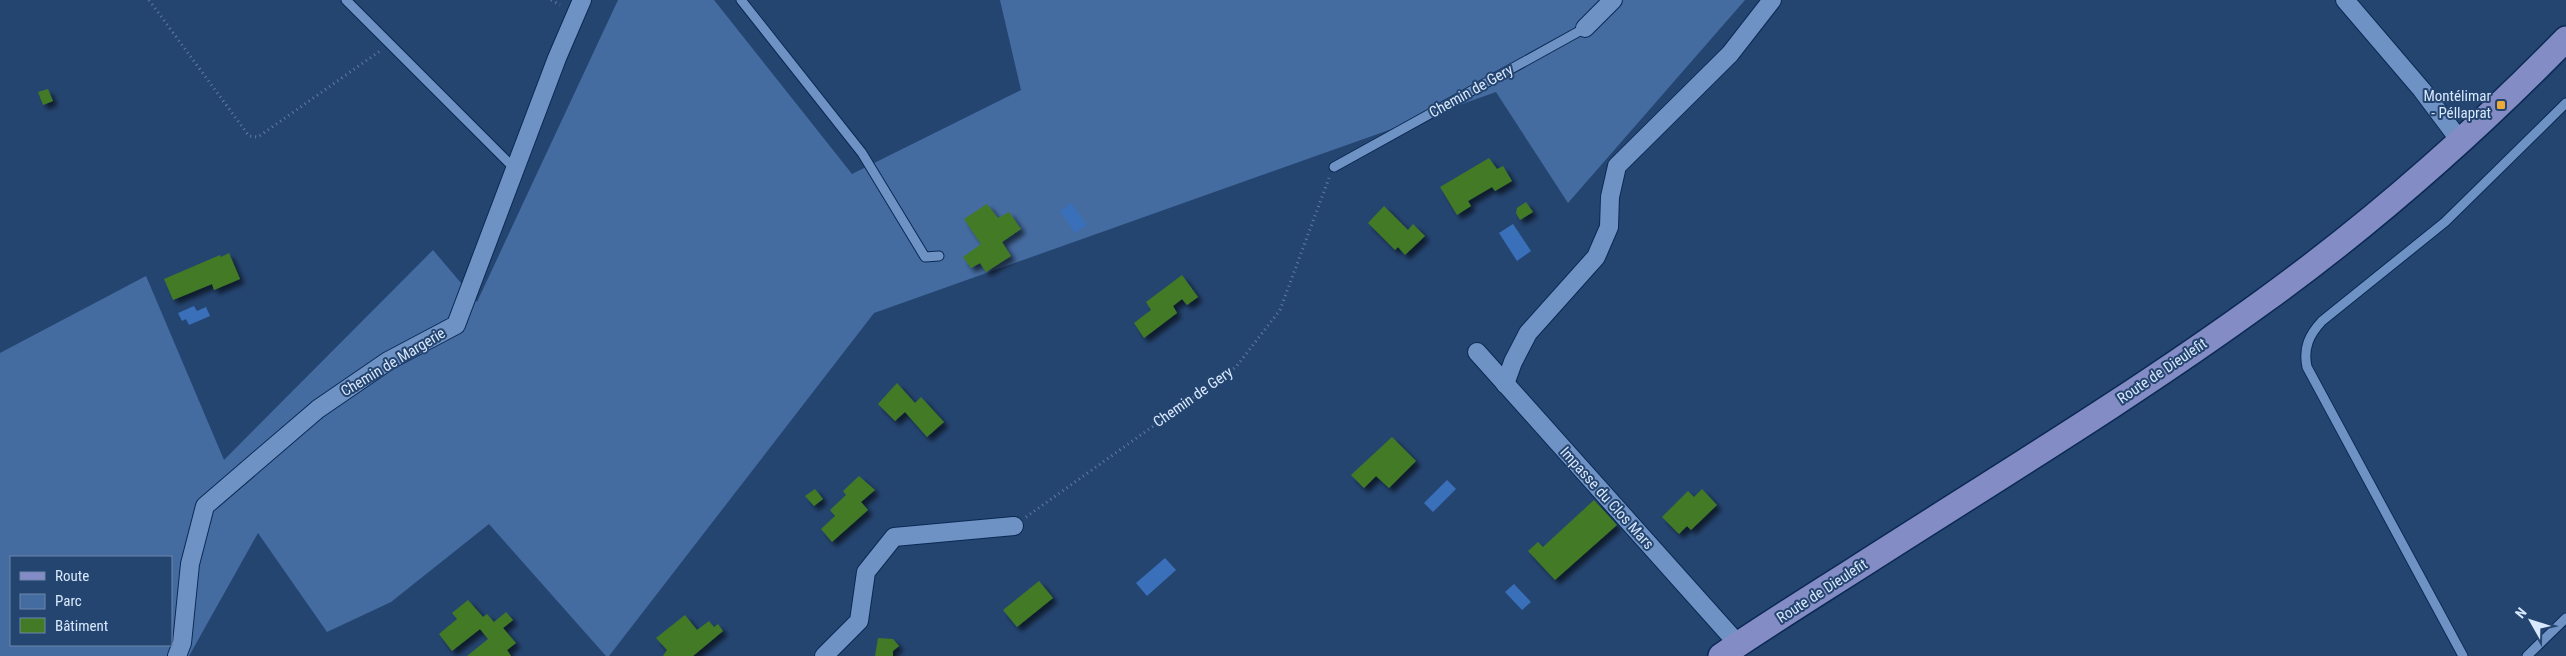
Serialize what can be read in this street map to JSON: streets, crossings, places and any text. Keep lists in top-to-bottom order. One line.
{"streets":{"main road":["Route de Dieulefit"],"street":["Chemin de Gery","Chemin de Margerie","Impasse du Clos Mars"]},"crossings":[["Route de Dieulefit","Impasse du Clos Mars"]],"places":{"transit":["Montélimar - Péllaprat"]},"legend":["Route","Parc","Bâtiment"],"north":"top left"}
